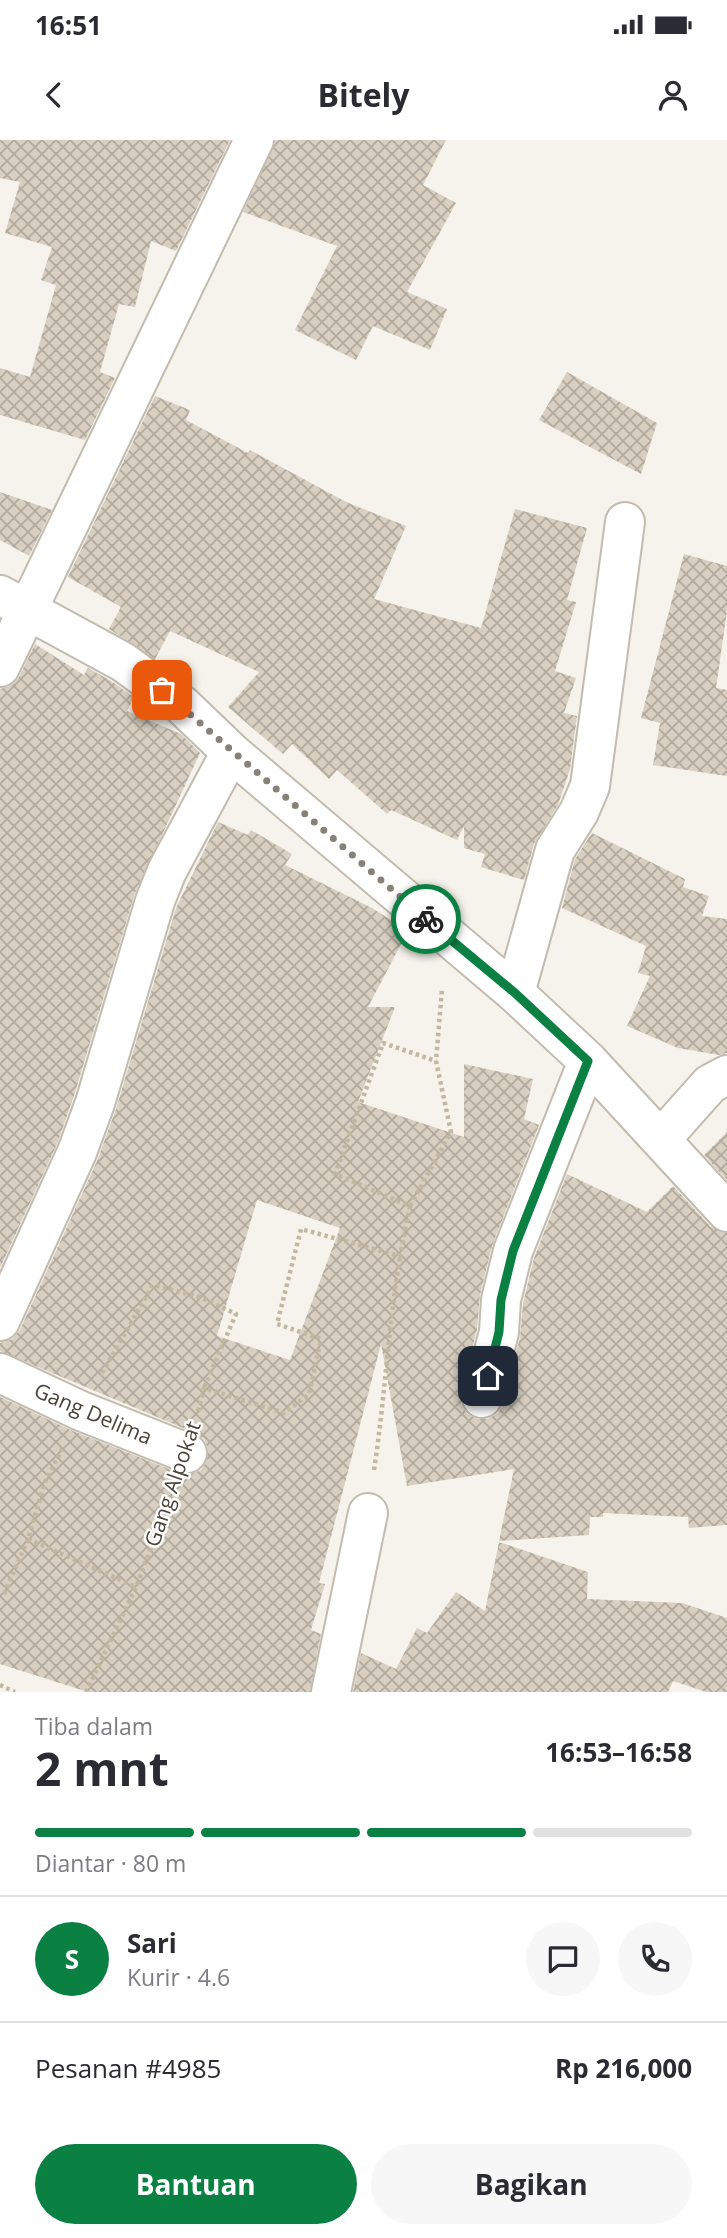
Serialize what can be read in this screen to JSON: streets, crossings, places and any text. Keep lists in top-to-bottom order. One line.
{"streets":{"street":["Gang Delima"],"path":["Gang Alpokat"]},"crossings":[["Gang Delima","Gang Alpokat"]],"page":{"status":"16:51","header":"Bitely","heading":["2 mnt","Tiba dalam","16:53–16:58"],"panel":["Sari","Kurir · 4.6","Pesanan #4985","Rp 216,000"],"bar":"Diantar · 80 m","round":"S","buttons":["Bantuan","Bagikan"]}}
